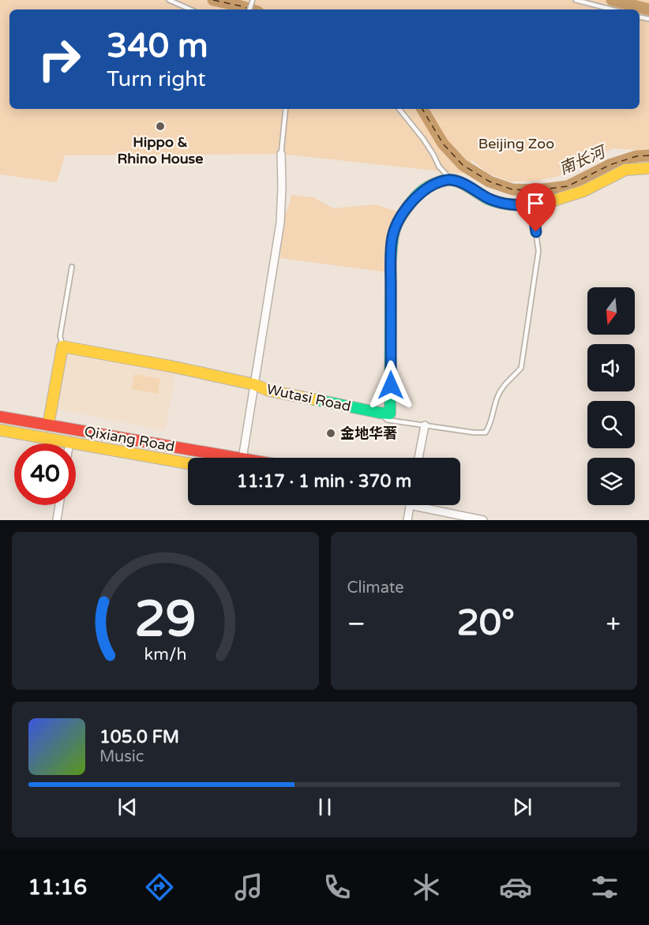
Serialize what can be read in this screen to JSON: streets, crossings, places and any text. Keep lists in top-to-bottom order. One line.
{"streets":{"street":["Wutasi Road","Qixiang Road"]},"water":["南长河"],"parks":["Beijing Zoo"],"places":["Hippo & Rhino House","金地华著"],"north":"bottom","page":{"turn":["340 m","Turn right"],"limit":"40","trip":"11:17 · 1 min · 370 m","tile":"Climate","heat":["−","20°","+"],"song":["105.0 FM","Music"],"tabs":"11:16","gauge":["29","km/h"]}}
